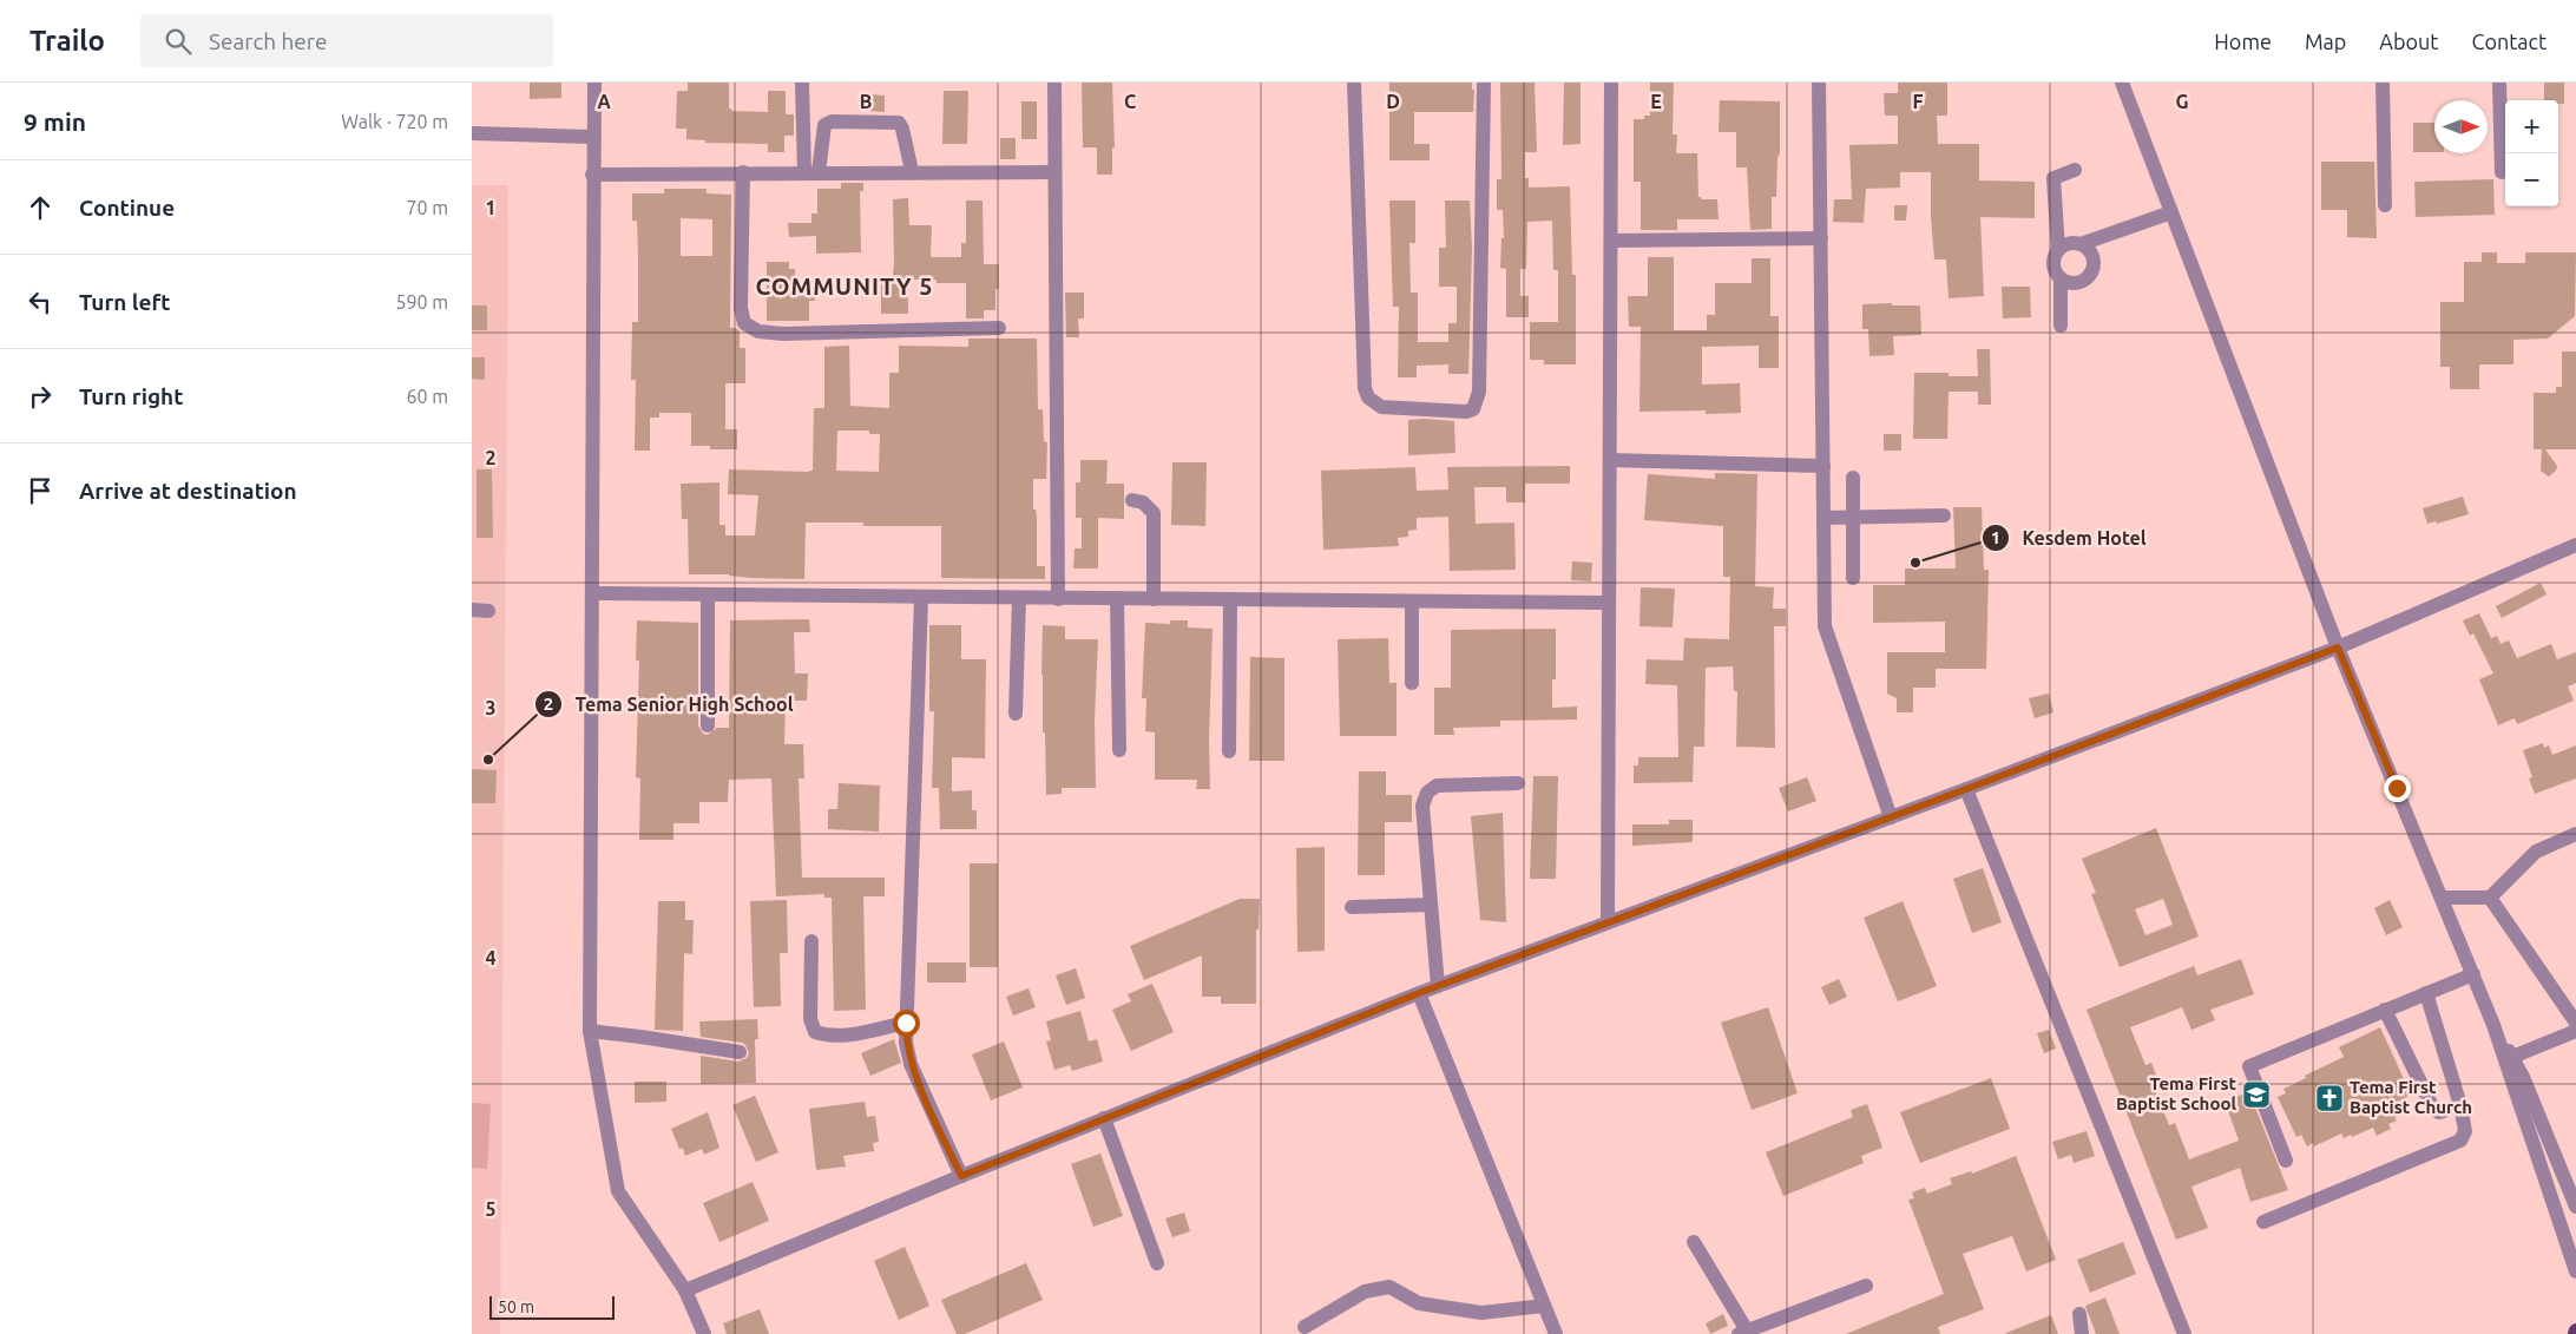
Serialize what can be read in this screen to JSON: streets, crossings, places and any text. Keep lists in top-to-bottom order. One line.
{"districts":["COMMUNITY 5"],"places":{"other":["Kesdem Hotel","Tema Senior High School"],"school or university":["Tema First Baptist School"],"church":["Tema First Baptist Church"]},"scale_bar":"50 m","north":"right","page":{"header":"Trailo","search":"Search here","nav":["Home","Map","About","Contact"],"heading":["9 min","Walk · 720 m"],"map_buttons":["+","−"],"list":[["Continue","70 m"],["Turn left","590 m"],["Turn right","60 m"],"Arrive at destination"],"scale":"50 m"},"grid":{"columns":["A","B","C","D","E","F","G"],"rows":["1","2","3","4","5"]}}
